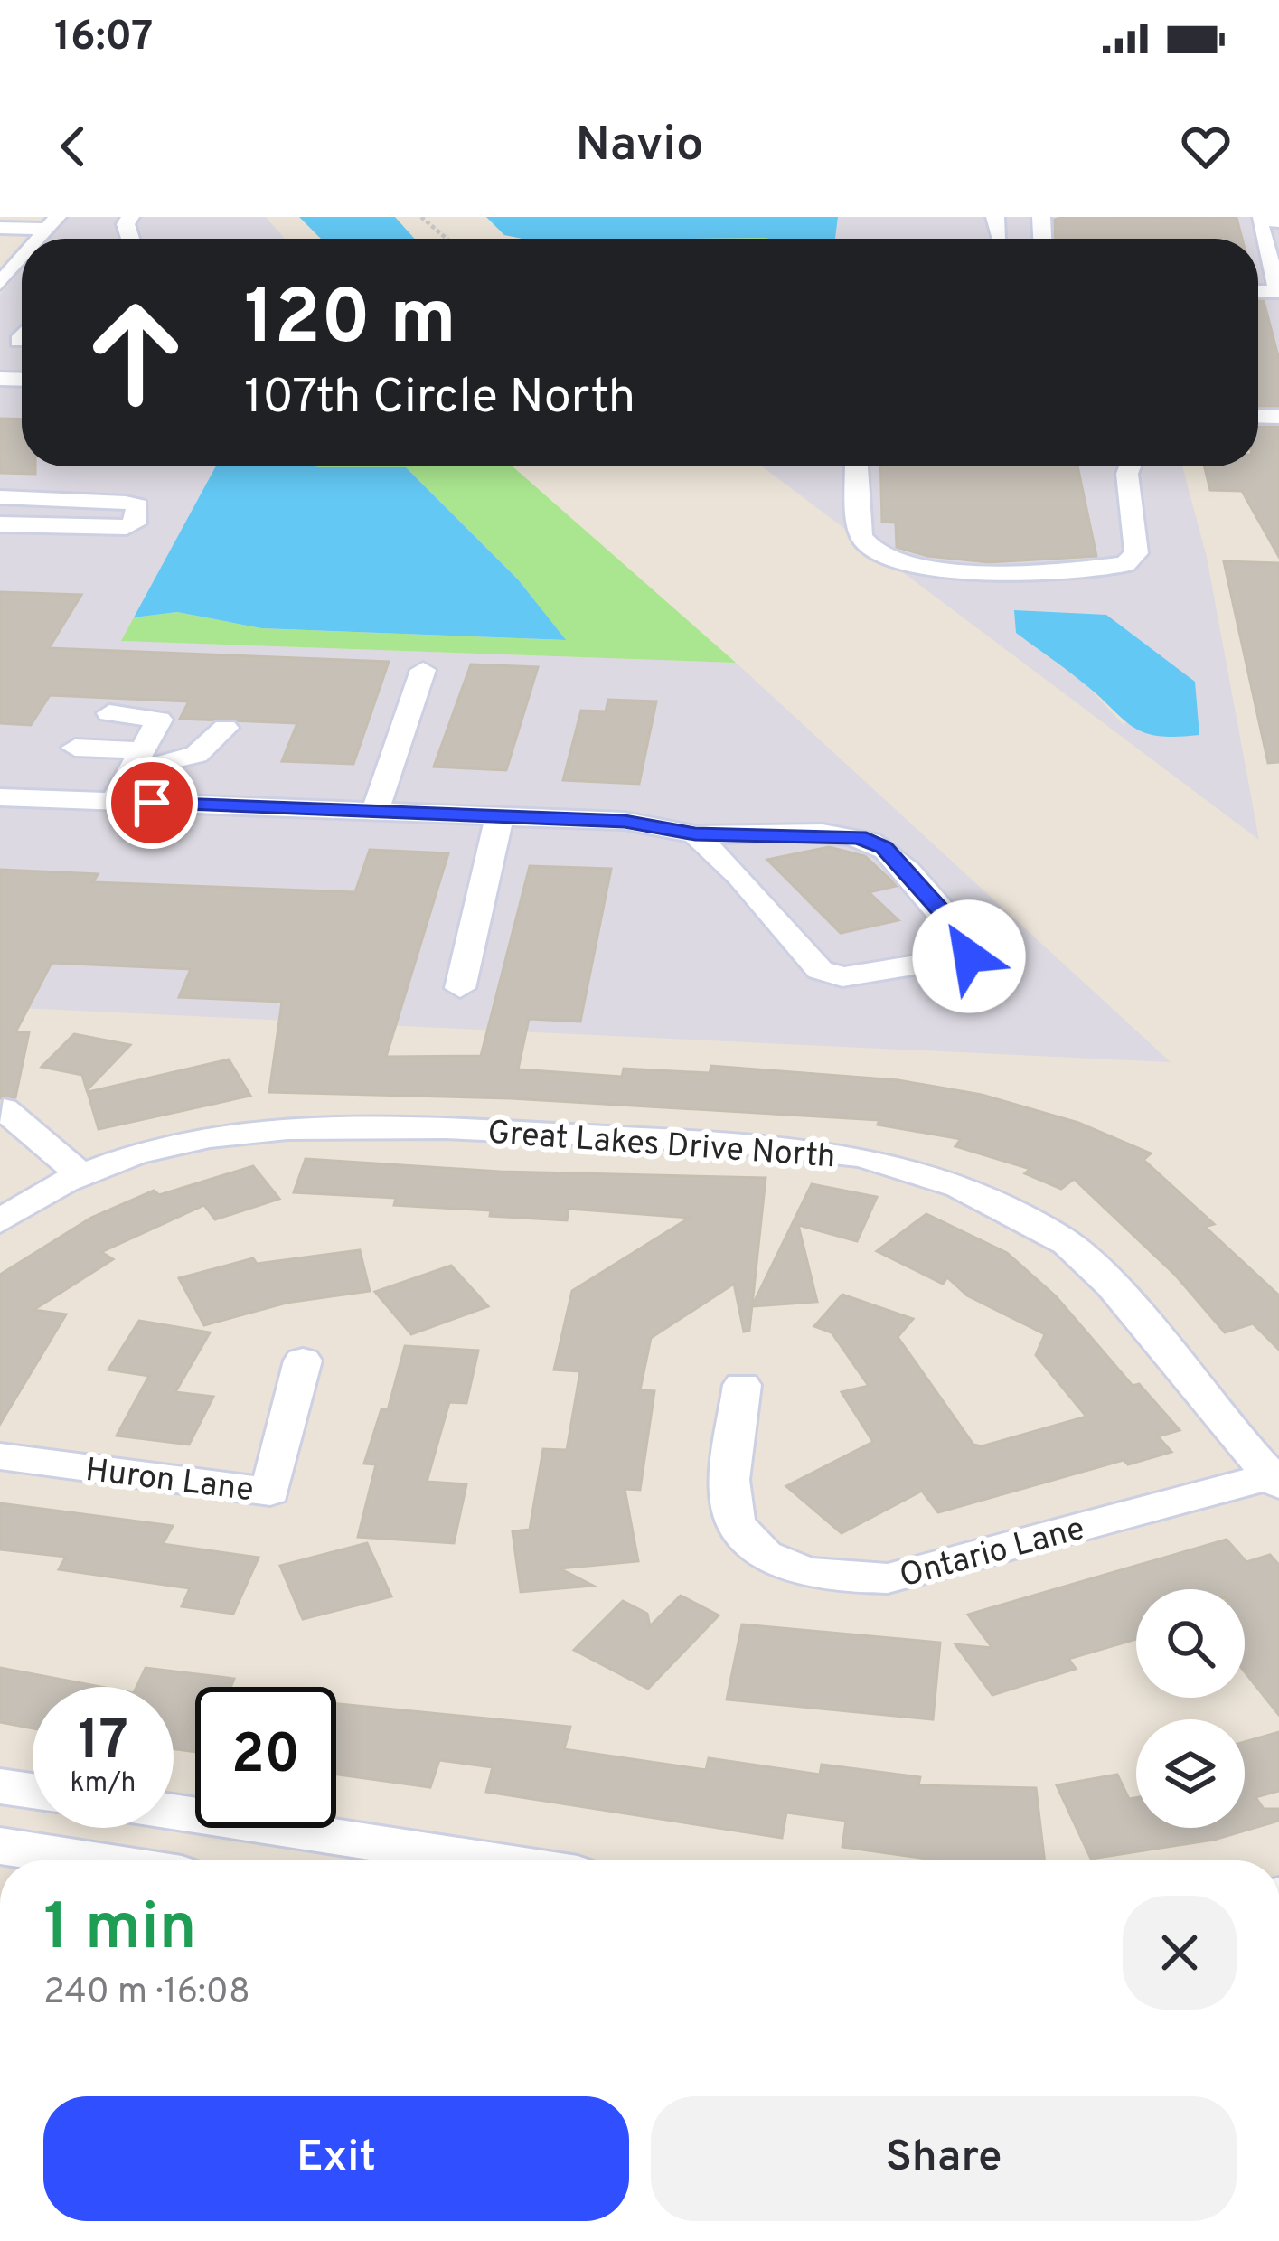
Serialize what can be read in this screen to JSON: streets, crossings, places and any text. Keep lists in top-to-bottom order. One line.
{"streets":{"street":["Great Lakes Drive North","Huron Lane","Ontario Lane"]},"crossings":[["Great Lakes Drive North","Ontario Lane"]],"page":{"status":"16:07","header":"Navio","turn":["120 m","107th Circle North"],"speed":"17 km/h","limit":"20","heading":["1 min","240 m · 16:08"],"buttons":["Exit","Share"]}}
